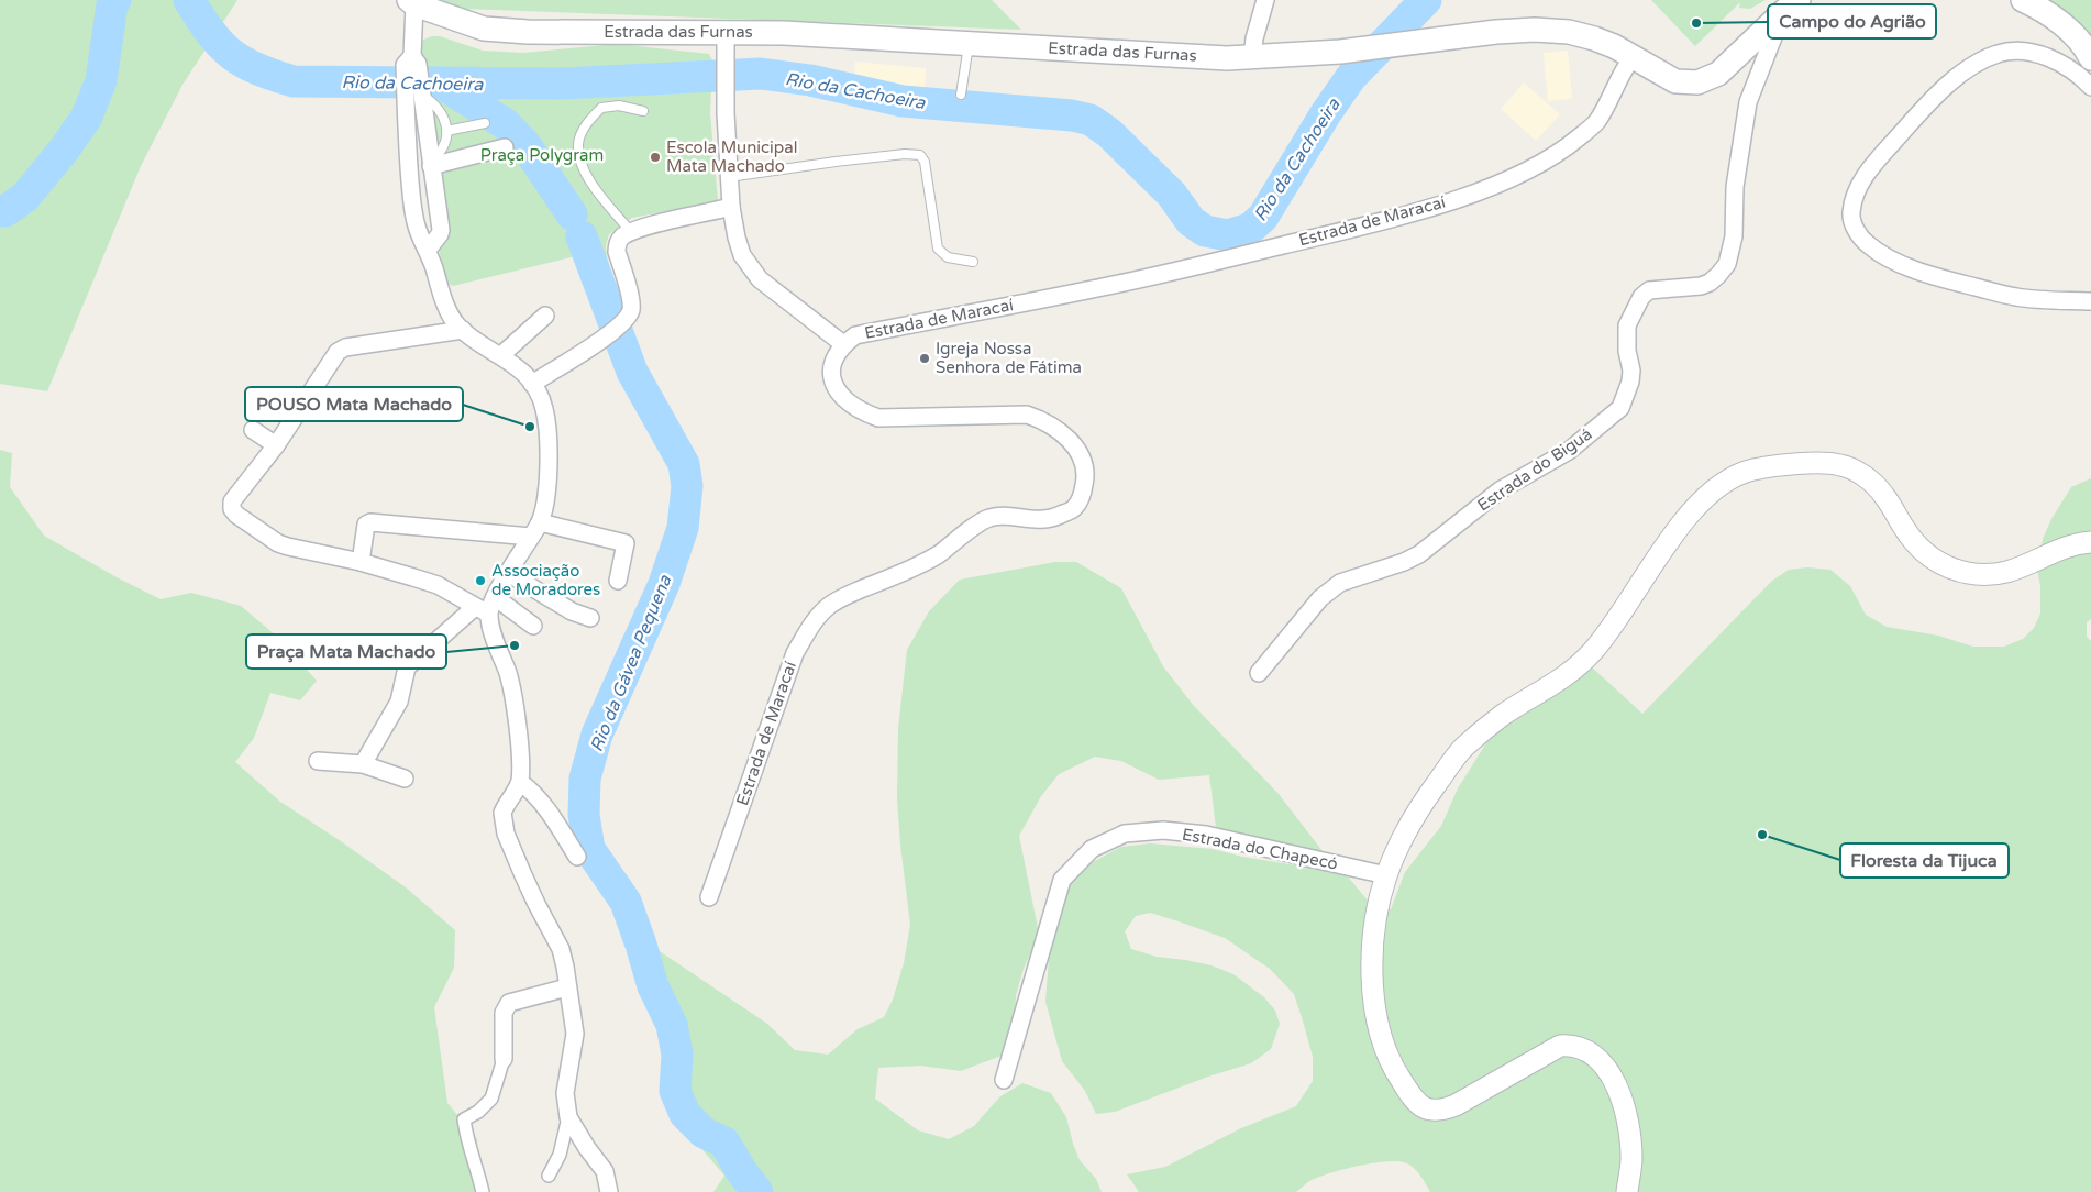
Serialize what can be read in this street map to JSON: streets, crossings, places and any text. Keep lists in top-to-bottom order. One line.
{"streets":{"main road":["Estrada das Furnas"],"street":["Estrada de Maracaí","Estrada do Biguá","Estrada do Chapecó"]},"crossings":[["Estrada das Furnas","Estrada de Maracaí"],["Estrada das Furnas","Estrada do Biguá"]],"water":["Rio da Cachoeira","Rio da Gávea Pequena"],"parks":["Praça Polygram"],"places":["Campo do Agrião","Escola Municipal Mata Machado","Igreja Nossa Senhora de Fátima","POUSO Mata Machado","Associação de Moradores","Praça Mata Machado","Floresta da Tijuca"]}
